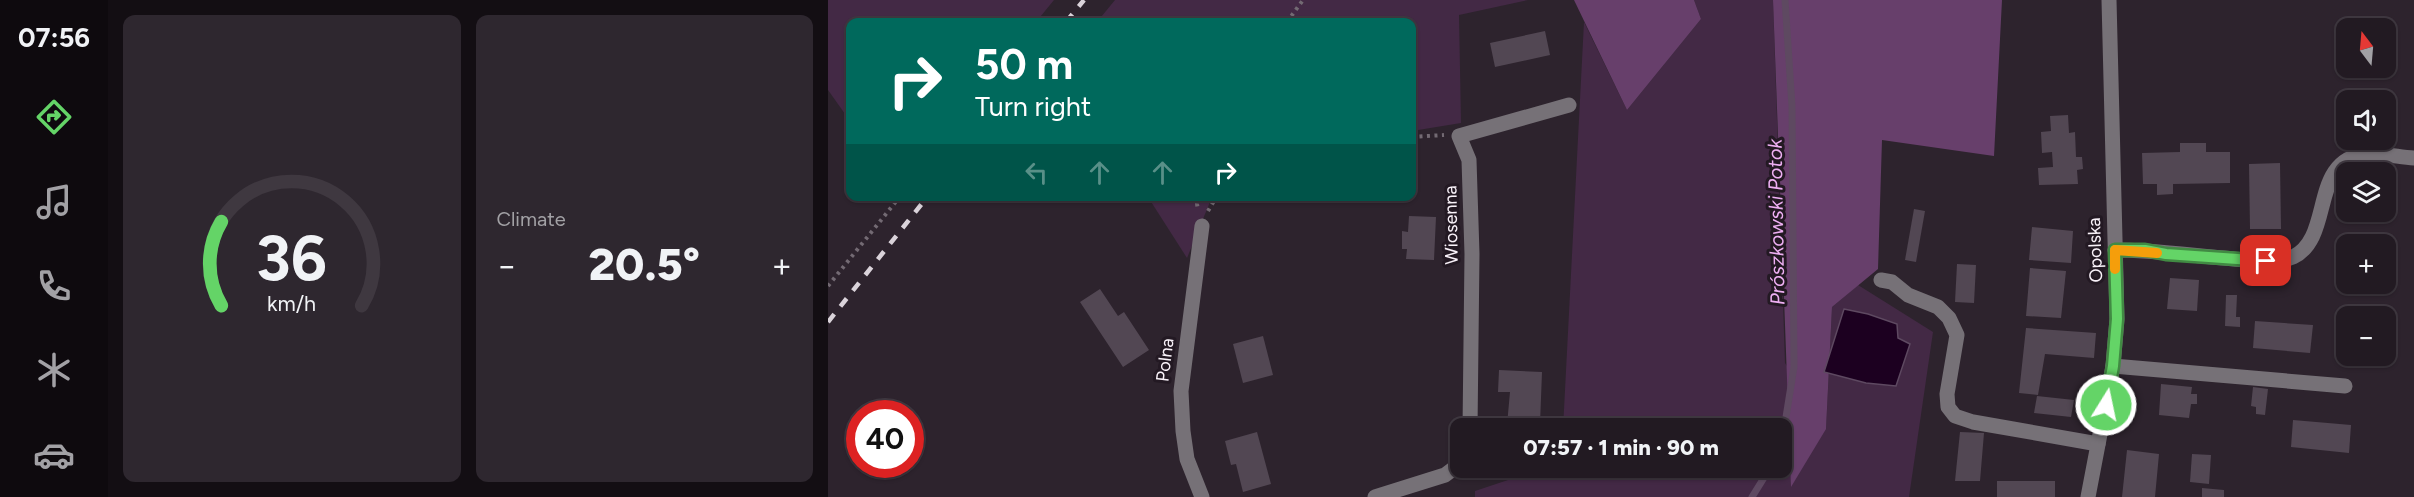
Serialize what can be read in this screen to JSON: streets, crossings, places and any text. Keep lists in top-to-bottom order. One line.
{"streets":{"street":["Wiosenna","Opolska","Polna"]},"water":["Prószkowski Potok"],"north":"top","page":{"tabs":"07:56","tile":"Climate","map_buttons":["+","−"],"turn":["50 m","Turn right"],"heat":["−","20.5°","+"],"limit":"40","trip":"07:57 · 1 min · 90 m","gauge":["36","km/h"]}}
